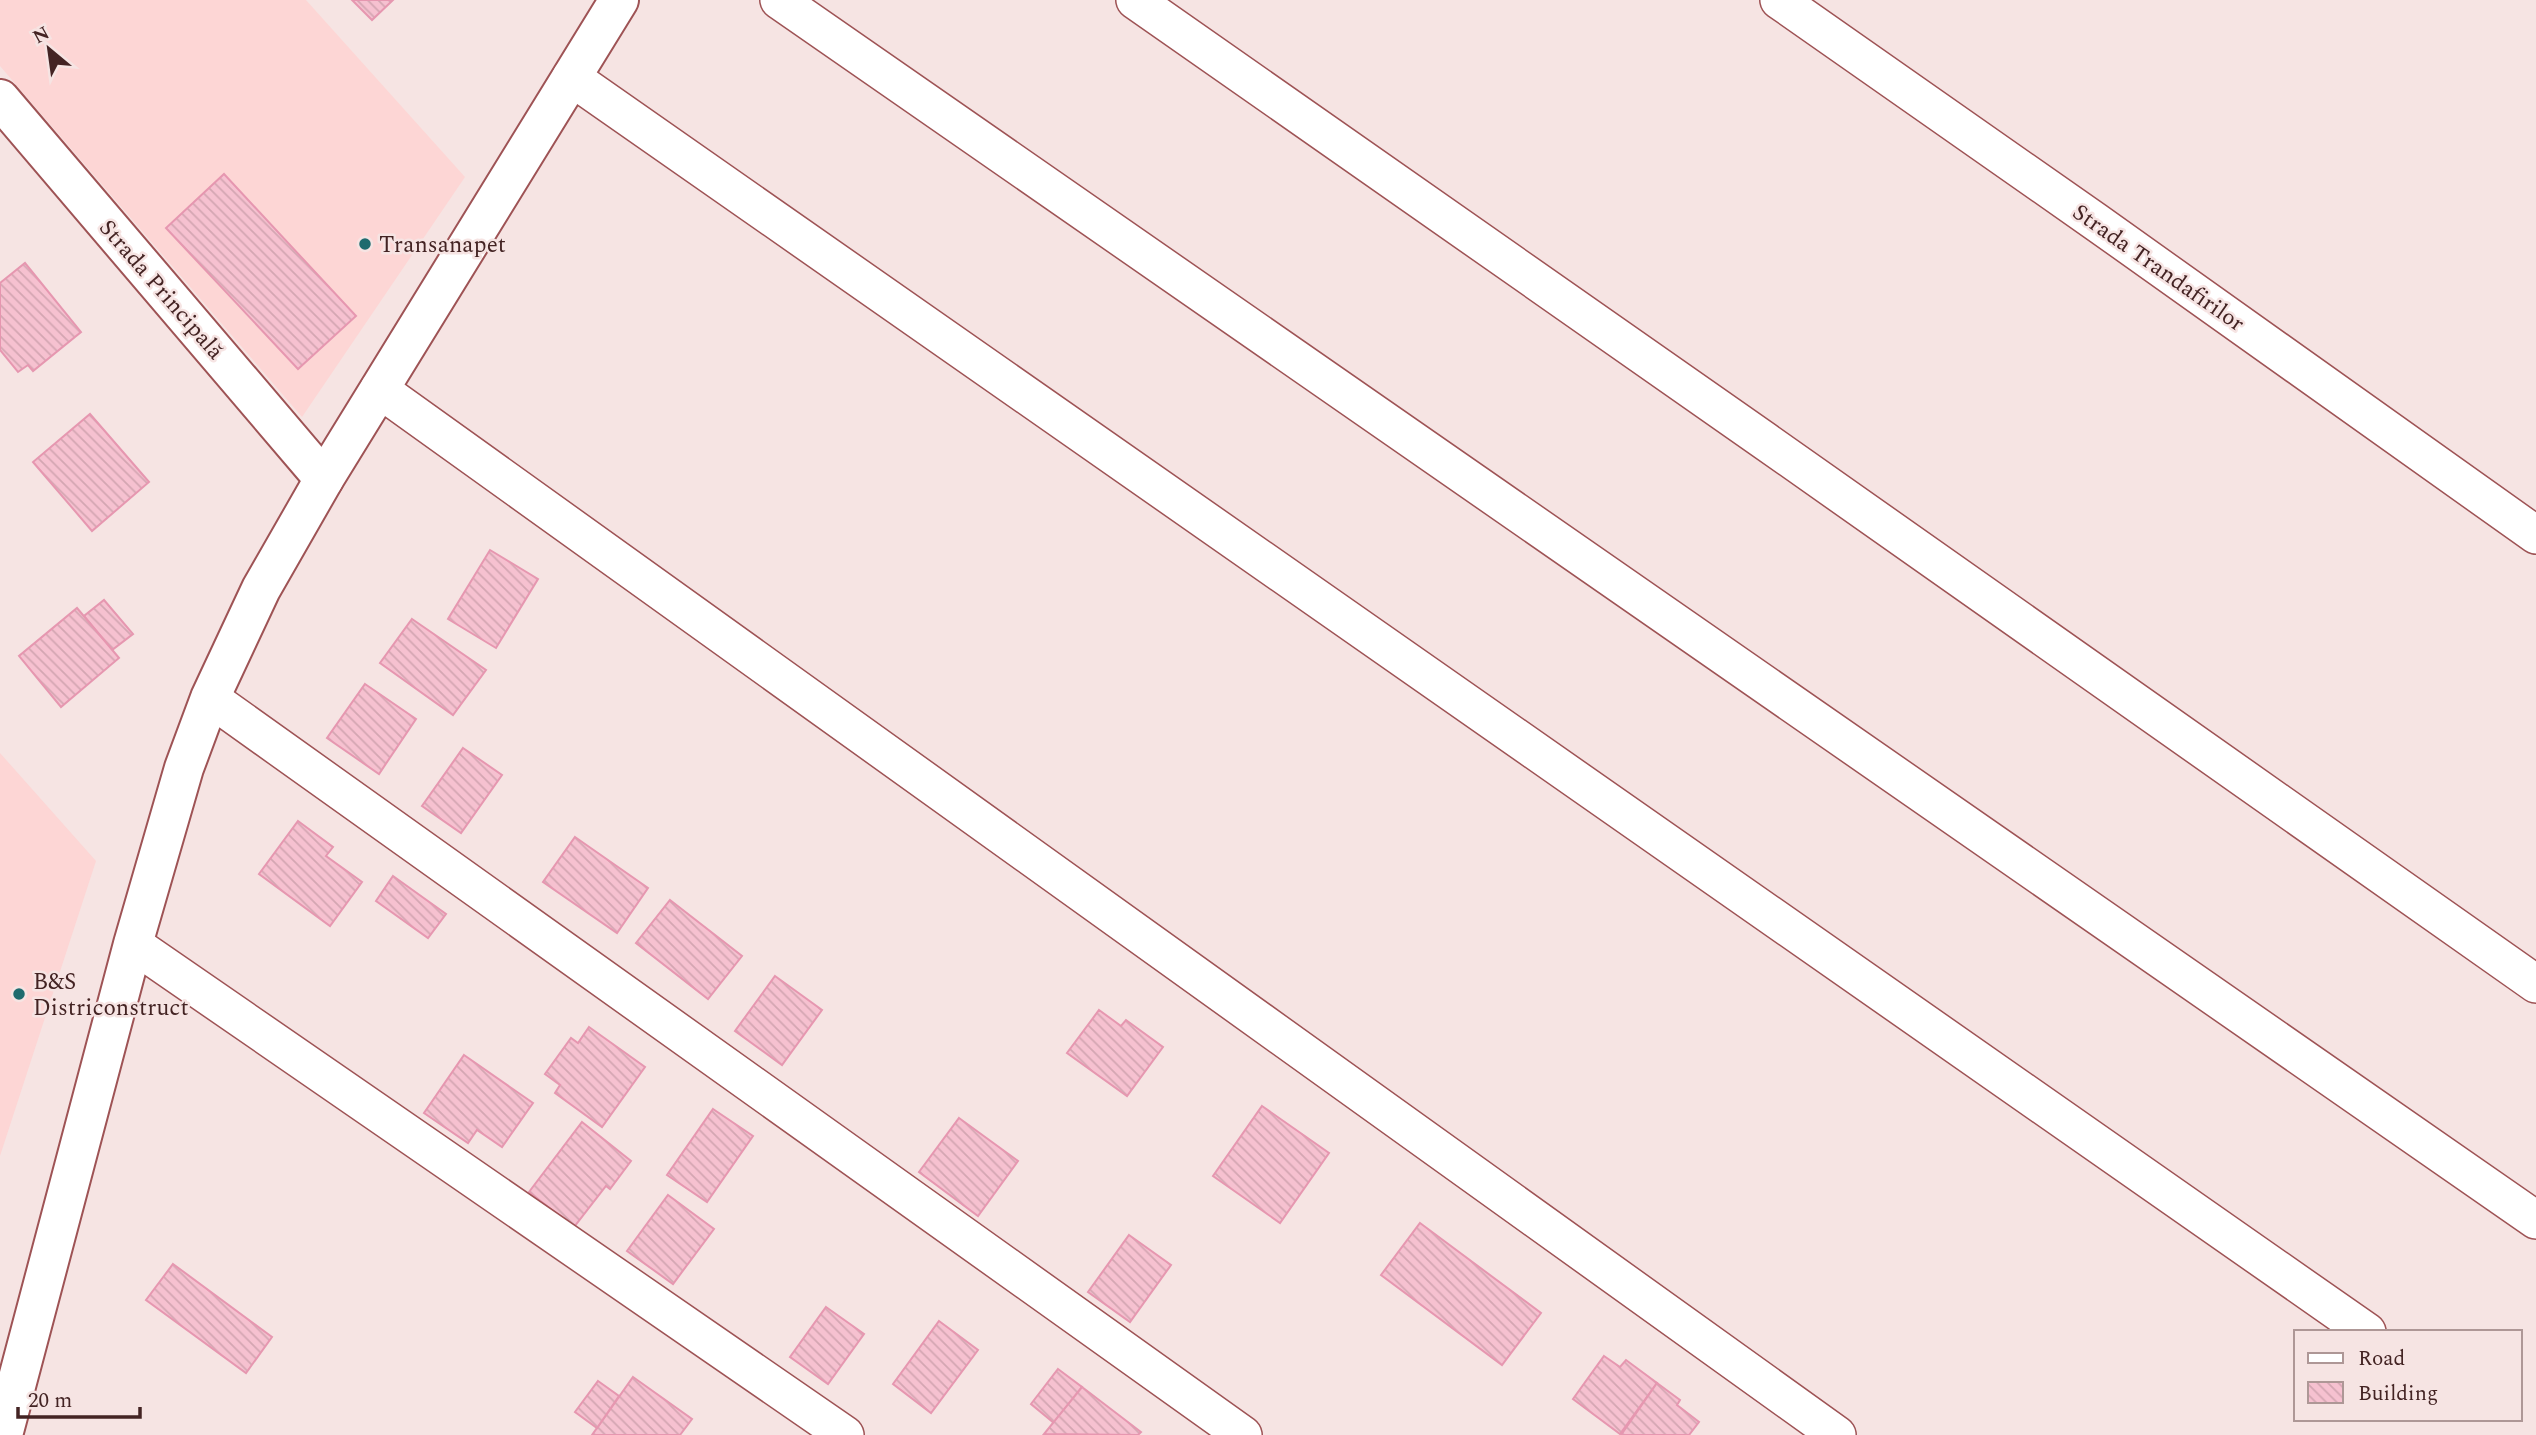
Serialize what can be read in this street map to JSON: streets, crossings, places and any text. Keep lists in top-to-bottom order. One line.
{"streets":{"main road":["Strada Principală"],"street":["Strada Trandafirilor"]},"places":["Transanapet","B&S Districonstruct"],"legend":["Road","Building"],"scale_bar":"20 m","north":"top left"}
